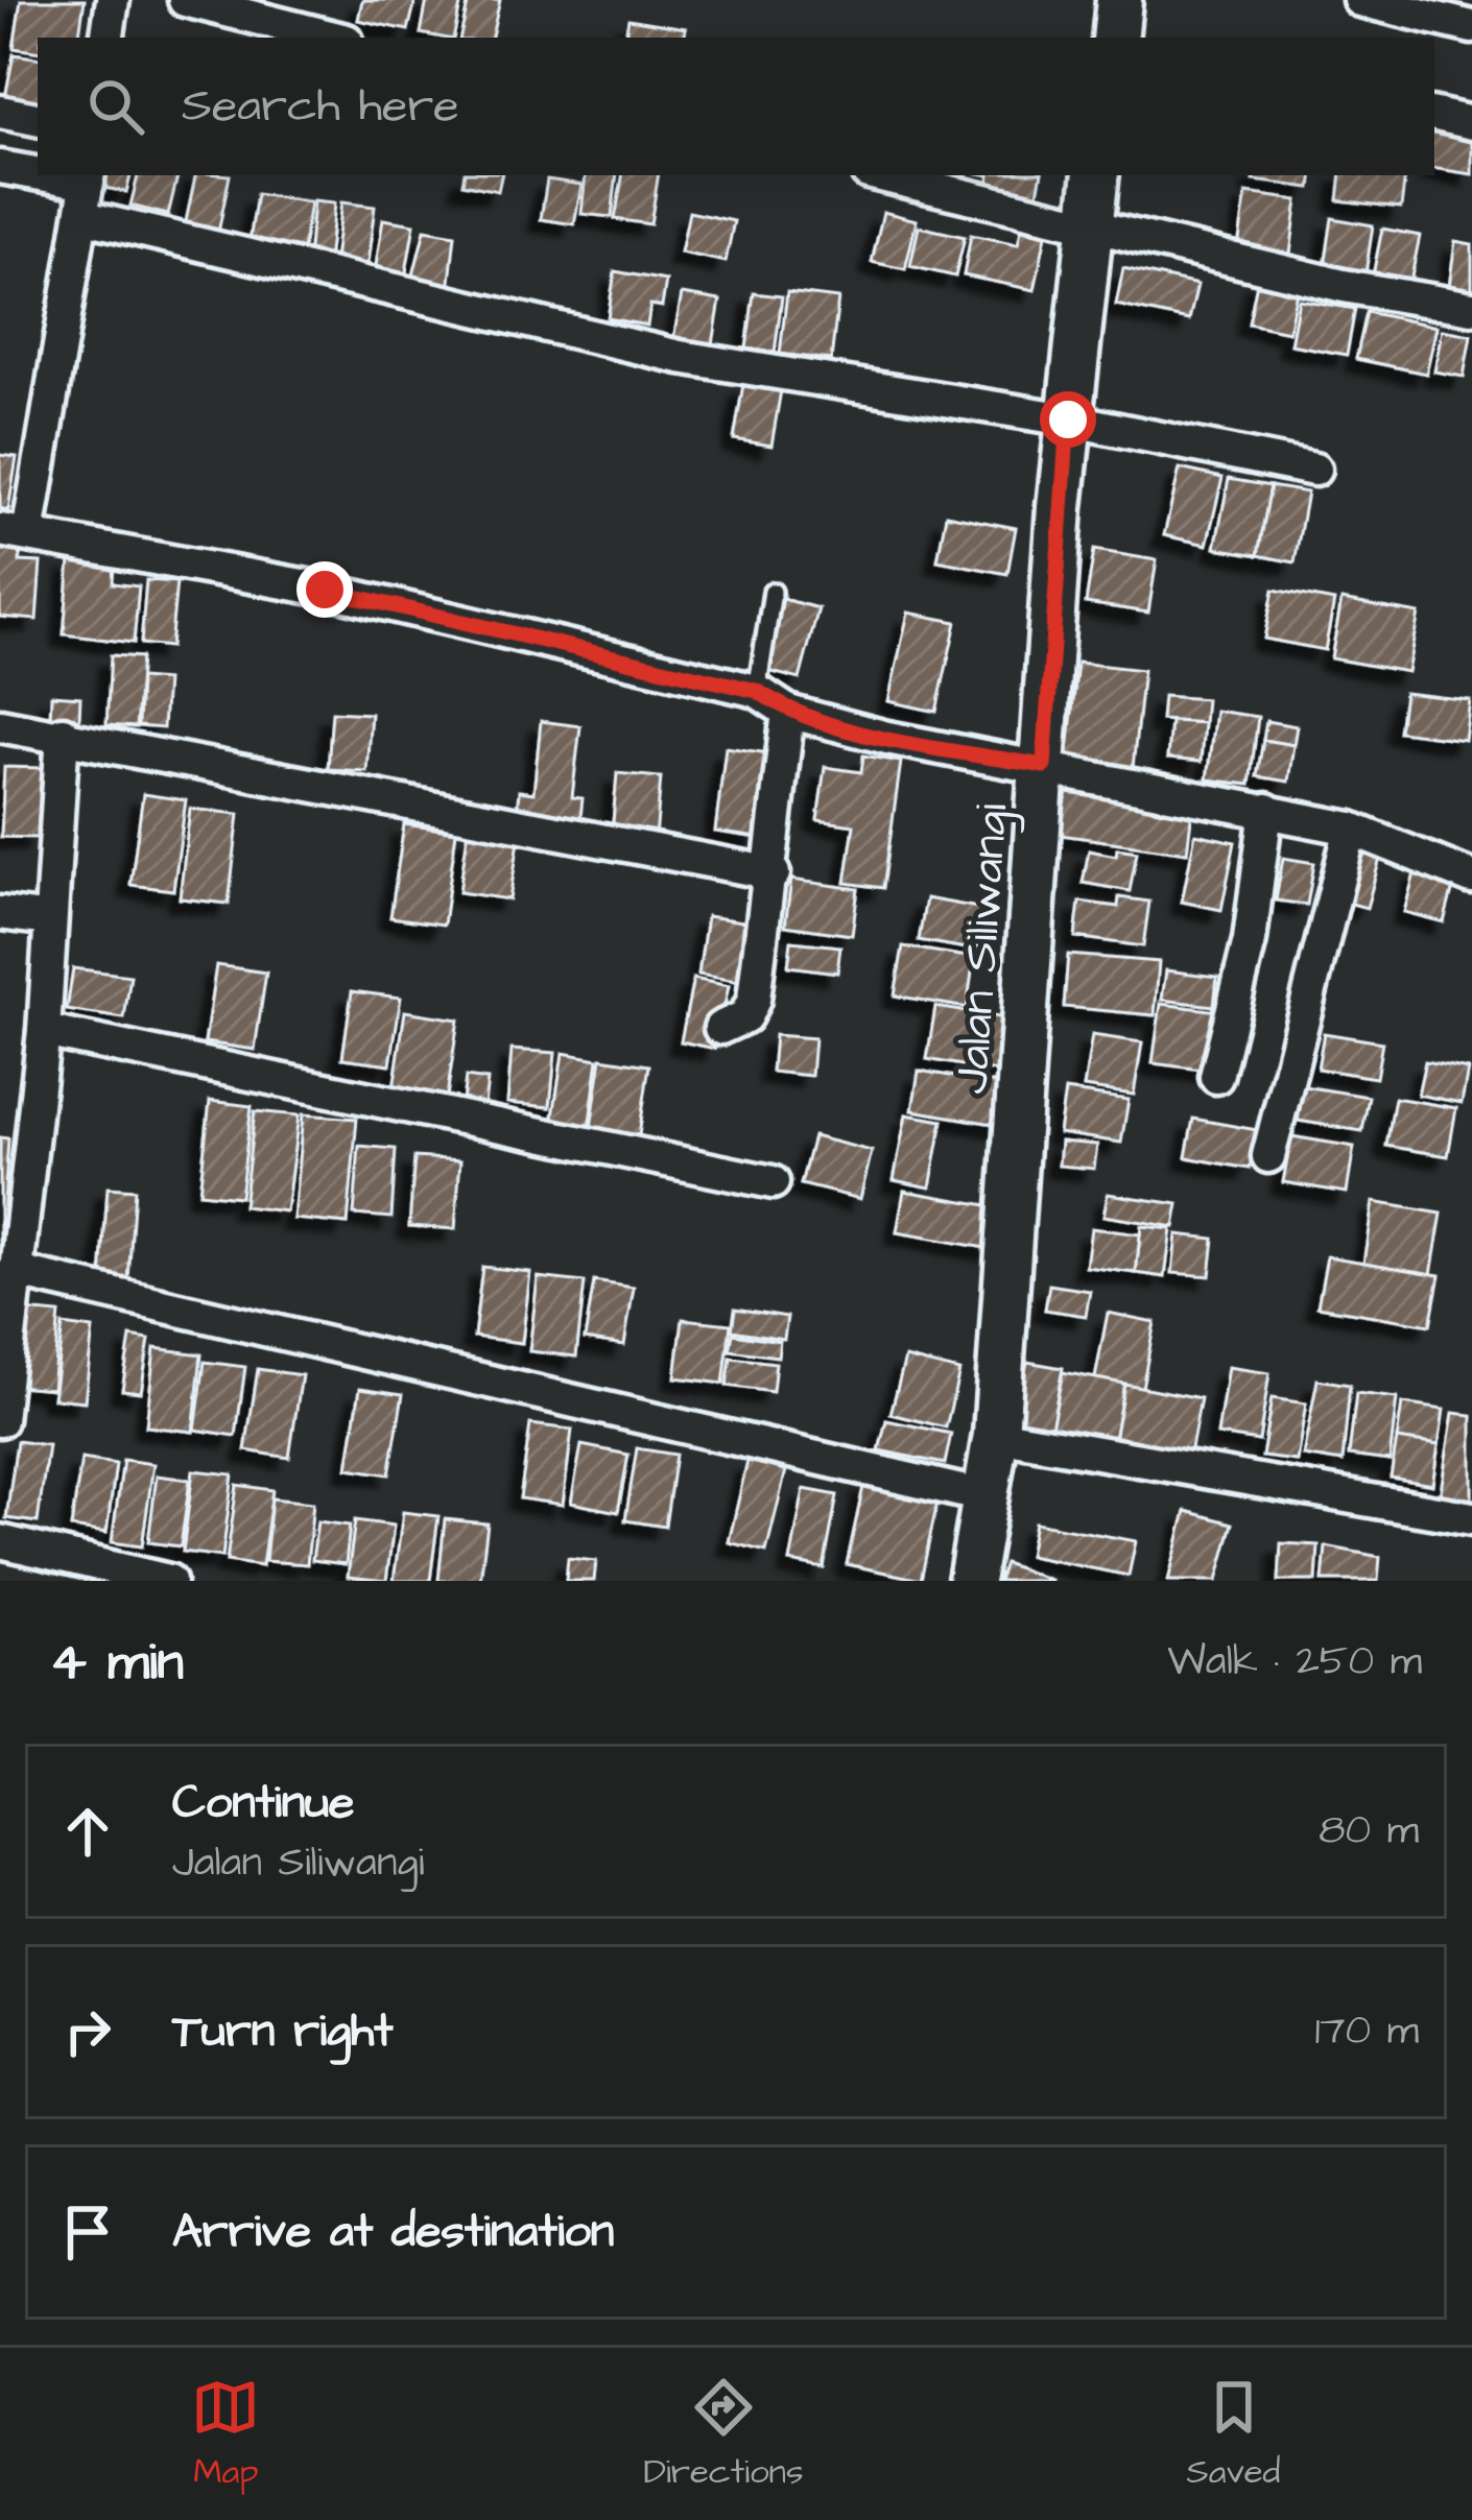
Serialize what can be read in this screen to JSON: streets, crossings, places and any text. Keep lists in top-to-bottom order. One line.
{"streets":{"street":["Jalan Siliwangi"]},"page":{"search":"Search here","heading":["4 min","Walk · 250 m"],"list":[["Continue","Jalan Siliwangi","80 m"],["Turn right","170 m"],"Arrive at destination"],"nav":["Map","Directions","Saved"]}}
